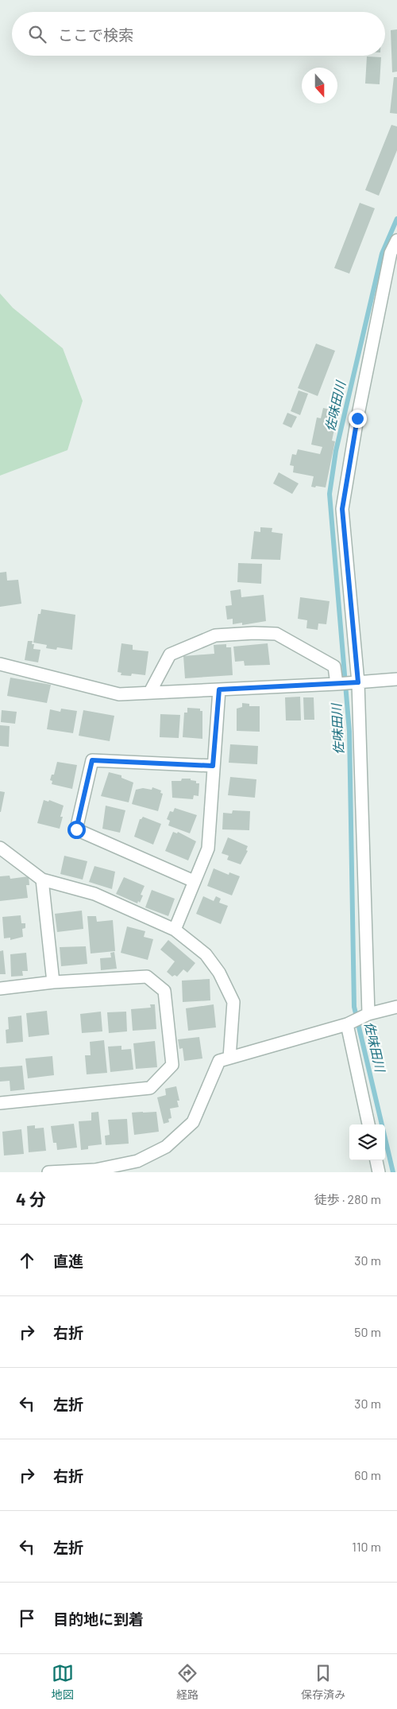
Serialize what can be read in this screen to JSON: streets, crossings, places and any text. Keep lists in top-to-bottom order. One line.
{"water":["佐味田川"],"north":"bottom","page":{"search":"ここで検索","heading":["4 分","徒歩 · 280 m"],"list":[["直進","30 m"],["右折","50 m"],["左折","30 m"],["右折","60 m"],["左折","110 m"],"目的地に到着"],"nav":["地図","経路","保存済み"]}}
